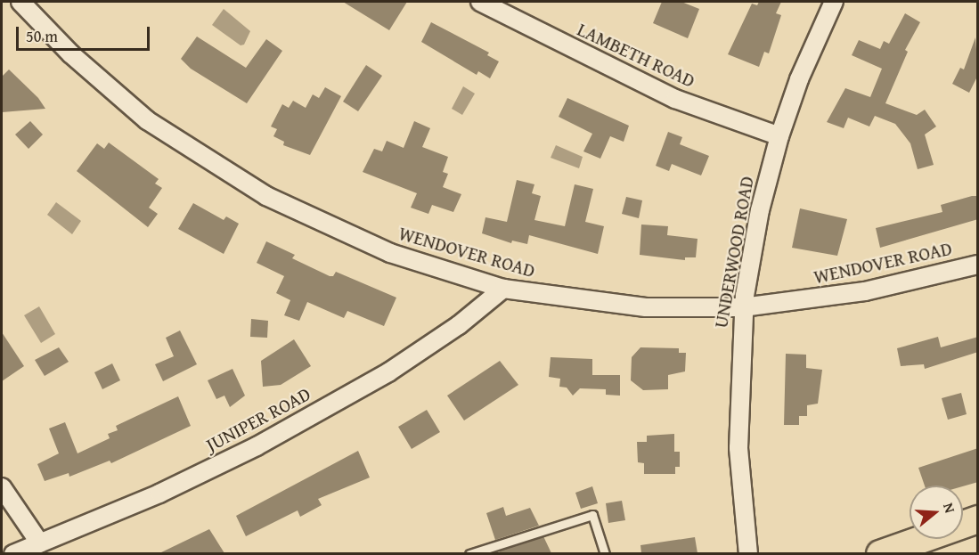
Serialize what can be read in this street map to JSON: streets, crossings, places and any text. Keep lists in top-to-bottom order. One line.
{"streets":{"street":["LAMBETH ROAD","WENDOVER ROAD","UNDERWOOD ROAD","JUNIPER ROAD"]},"crossings":[["LAMBETH ROAD","UNDERWOOD ROAD"],["WENDOVER ROAD","UNDERWOOD ROAD"],["WENDOVER ROAD","JUNIPER ROAD"]],"scale_bar":"50 m","north":"right"}
